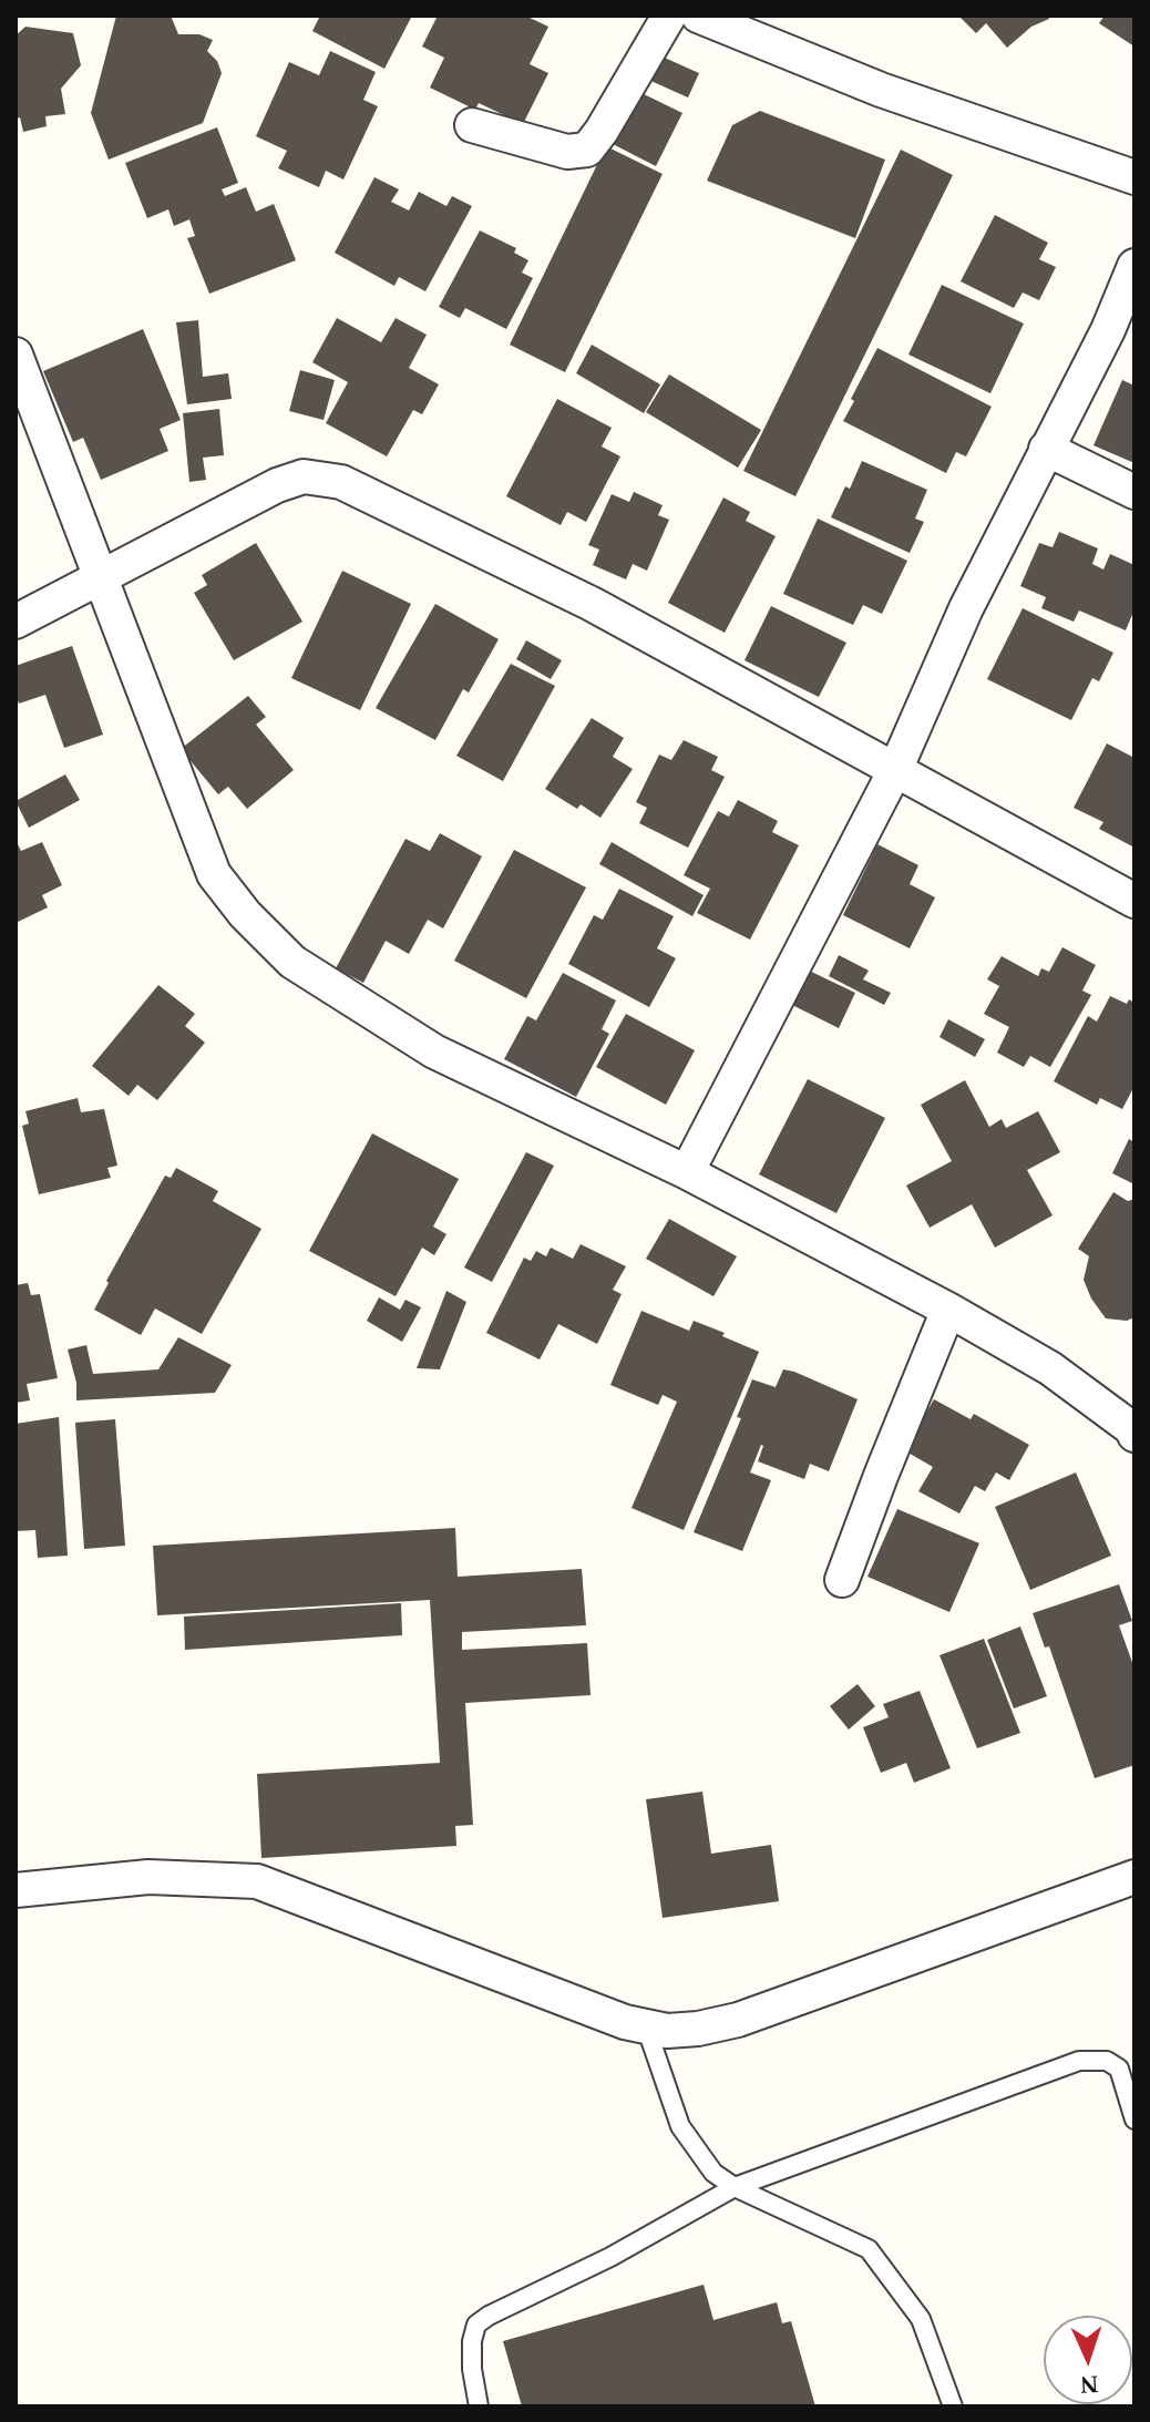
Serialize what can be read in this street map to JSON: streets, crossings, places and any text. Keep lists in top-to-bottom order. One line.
{"north":"bottom"}
